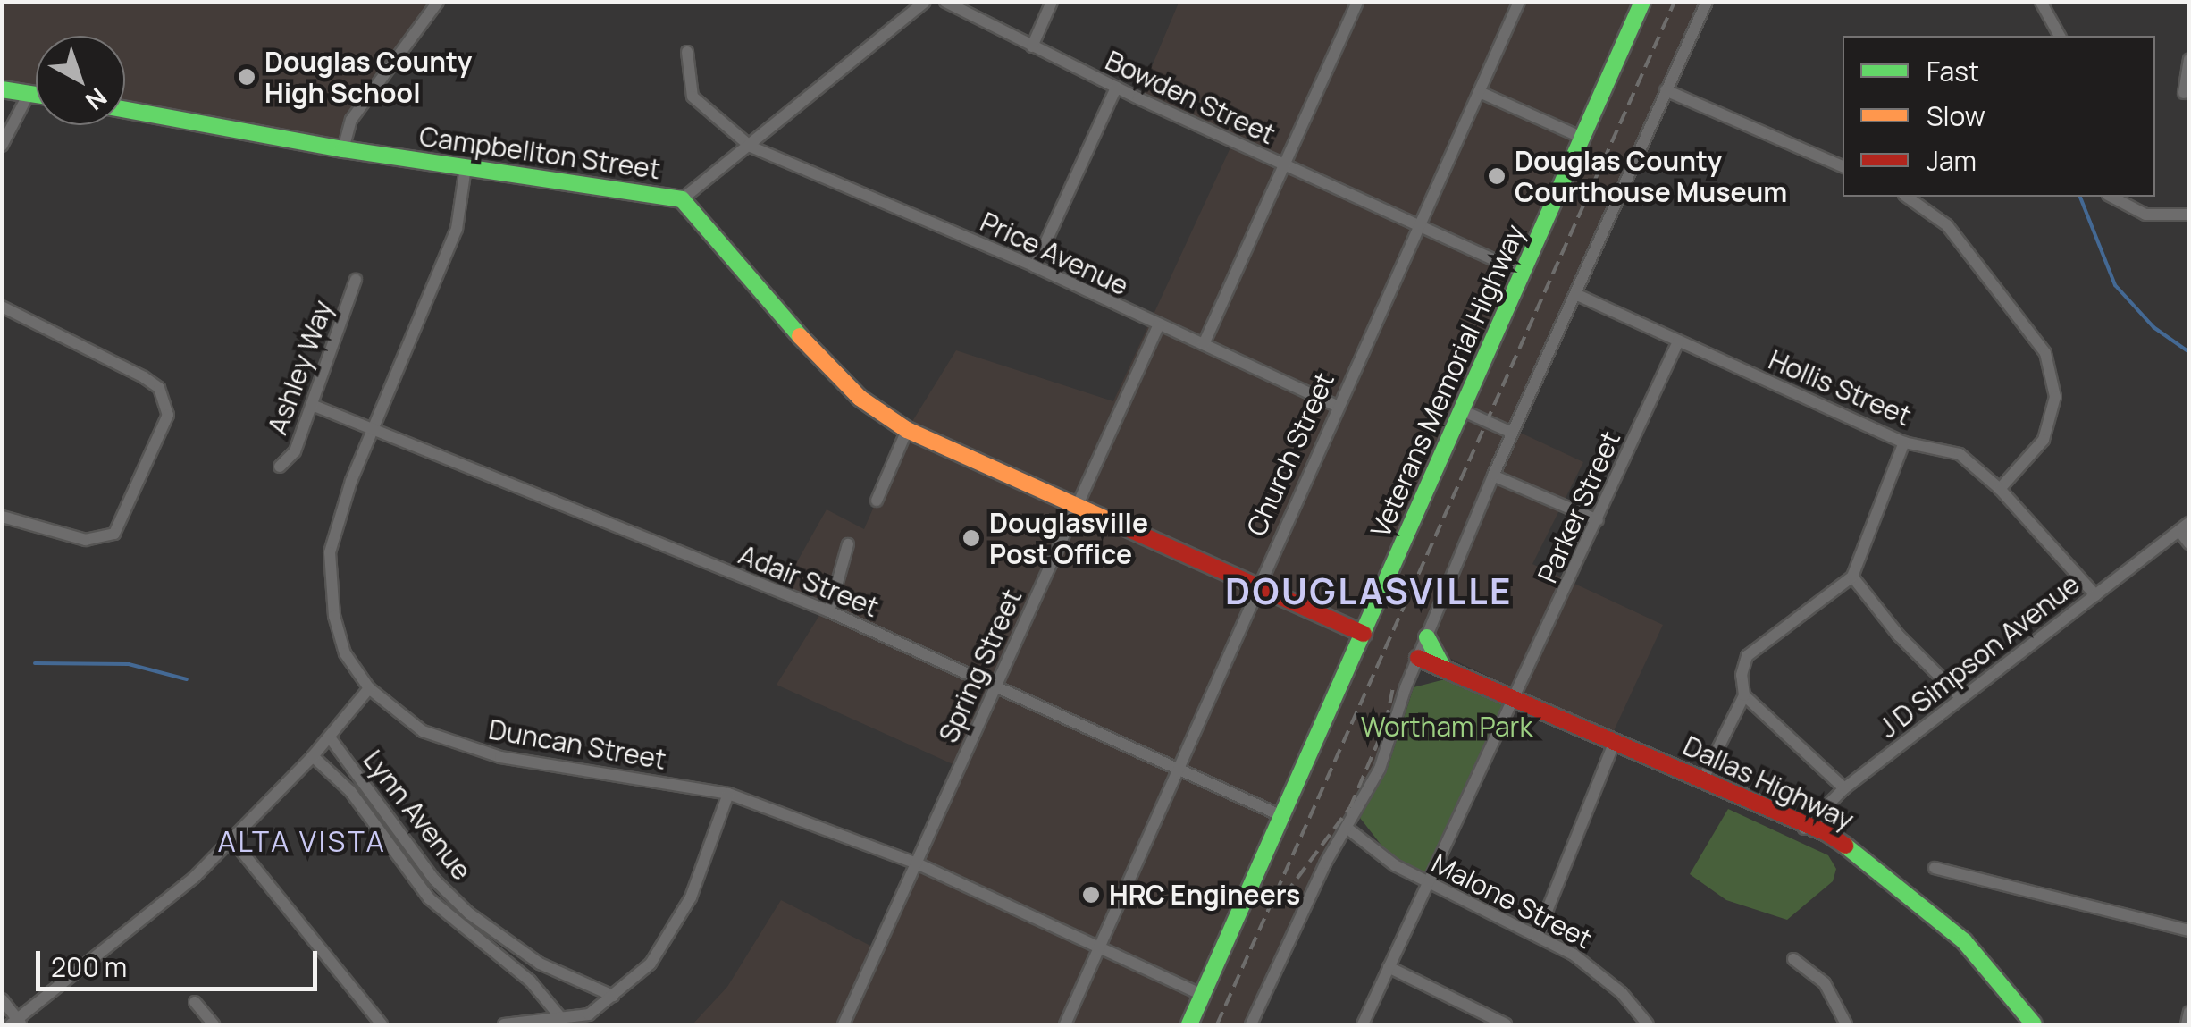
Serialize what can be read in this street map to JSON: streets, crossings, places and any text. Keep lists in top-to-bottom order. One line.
{"streets":{"main road":["Campbellton Street","Veterans Memorial Highway","Dallas Highway"],"street":["Bowden Street","Price Avenue","Ashley Way","Hollis Street","Church Street","Parker Street","Adair Street","J D Simpson Avenue","Spring Street","Duncan Street","Lynn Avenue","Malone Street"]},"crossings":[["Bowden Street","Veterans Memorial Highway"],["Bowden Street","Church Street"],["Campbellton Street","Veterans Memorial Highway"],["Campbellton Street","Church Street"],["Campbellton Street","Spring Street"],["Campbellton Street","Duncan Street"],["Price Avenue","Church Street"],["Price Avenue","Spring Street"],["Ashley Way","Adair Street"],["Veterans Memorial Highway","Adair Street"],["Veterans Memorial Highway","Duncan Street"],["Hollis Street","Parker Street"],["Hollis Street","J D Simpson Avenue"],["Church Street","Adair Street"],["Church Street","Duncan Street"],["Parker Street","Dallas Highway"],["Parker Street","Malone Street"],["Adair Street","Spring Street"],["Adair Street","Duncan Street"],["J D Simpson Avenue","Dallas Highway"],["Spring Street","Duncan Street"]],"districts":["DOUGLASVILLE","ALTA VISTA"],"parks":["Wortham Park"],"places":["Douglas County High School","Douglas County Courthouse Museum","Douglasville Post Office","HRC Engineers"],"legend":["Fast","Slow","Jam"],"scale_bar":"200 m","north":"bottom right"}
